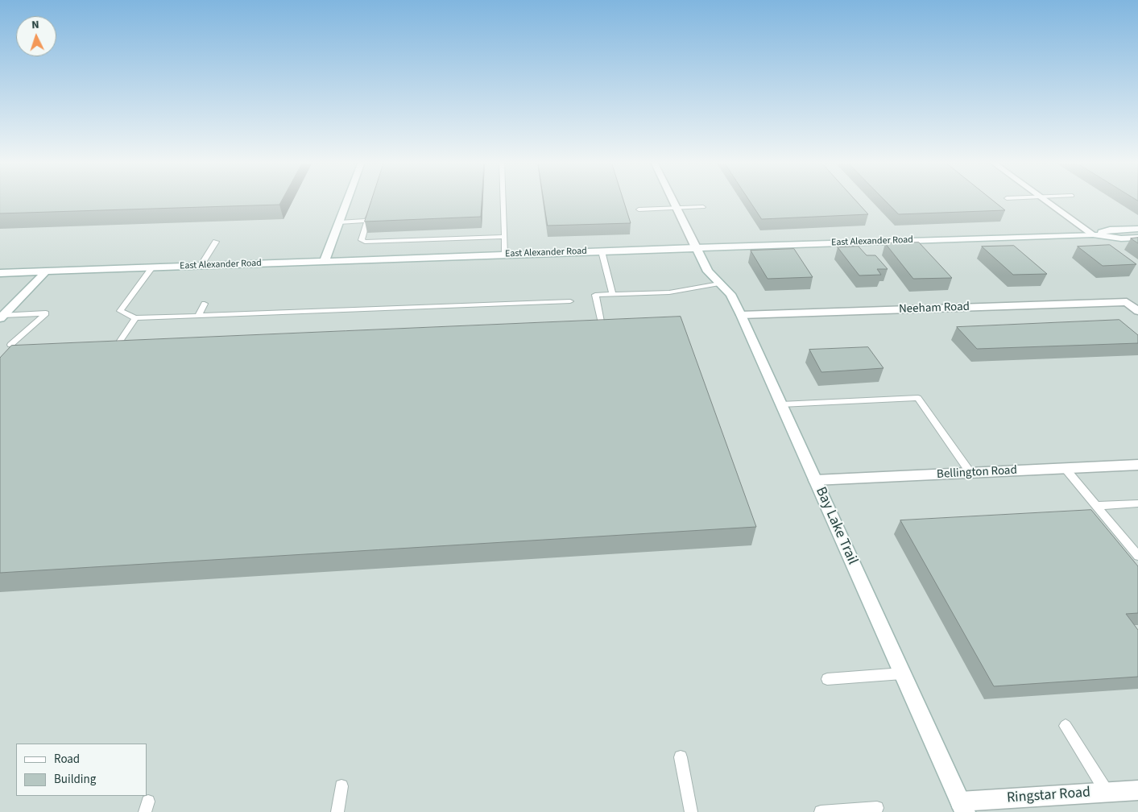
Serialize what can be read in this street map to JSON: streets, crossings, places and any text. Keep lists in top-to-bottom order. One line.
{"streets":{"street":["East Alexander Road","Neeham Road","Bellington Road","Bay Lake Trail","Ringstar Road"]},"crossings":[["East Alexander Road","Bay Lake Trail"],["Neeham Road","Bay Lake Trail"],["Bellington Road","Bay Lake Trail"],["Bay Lake Trail","Ringstar Road"]],"legend":["Road","Building"],"north":"top"}
